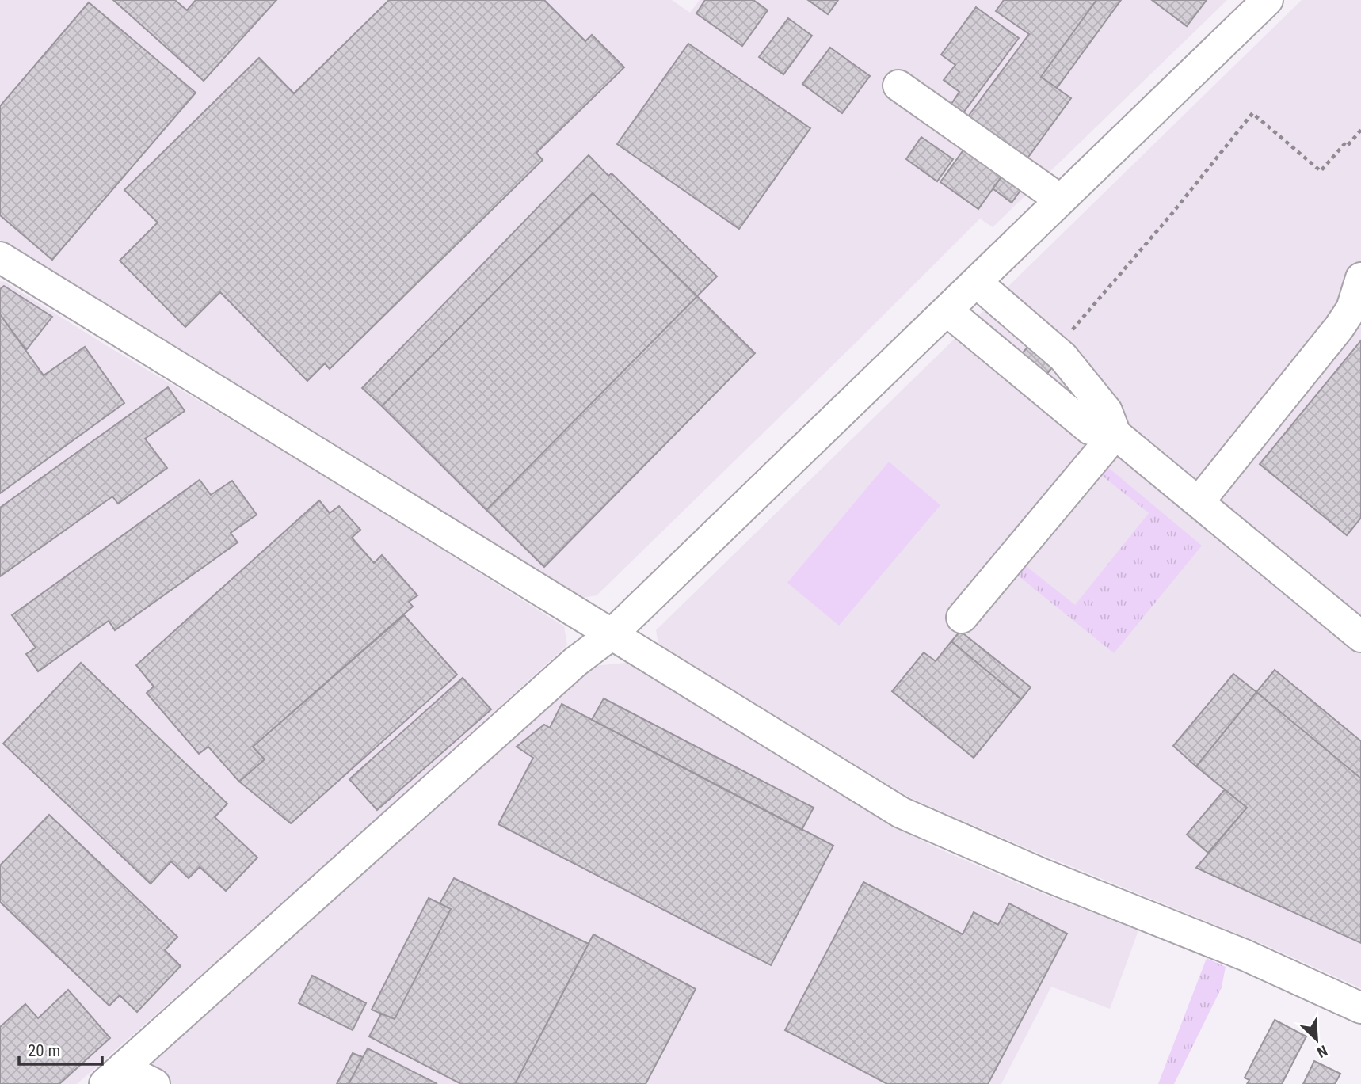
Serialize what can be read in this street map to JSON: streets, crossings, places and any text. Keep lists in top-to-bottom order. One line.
{"scale_bar":"20 m","north":"bottom right"}
